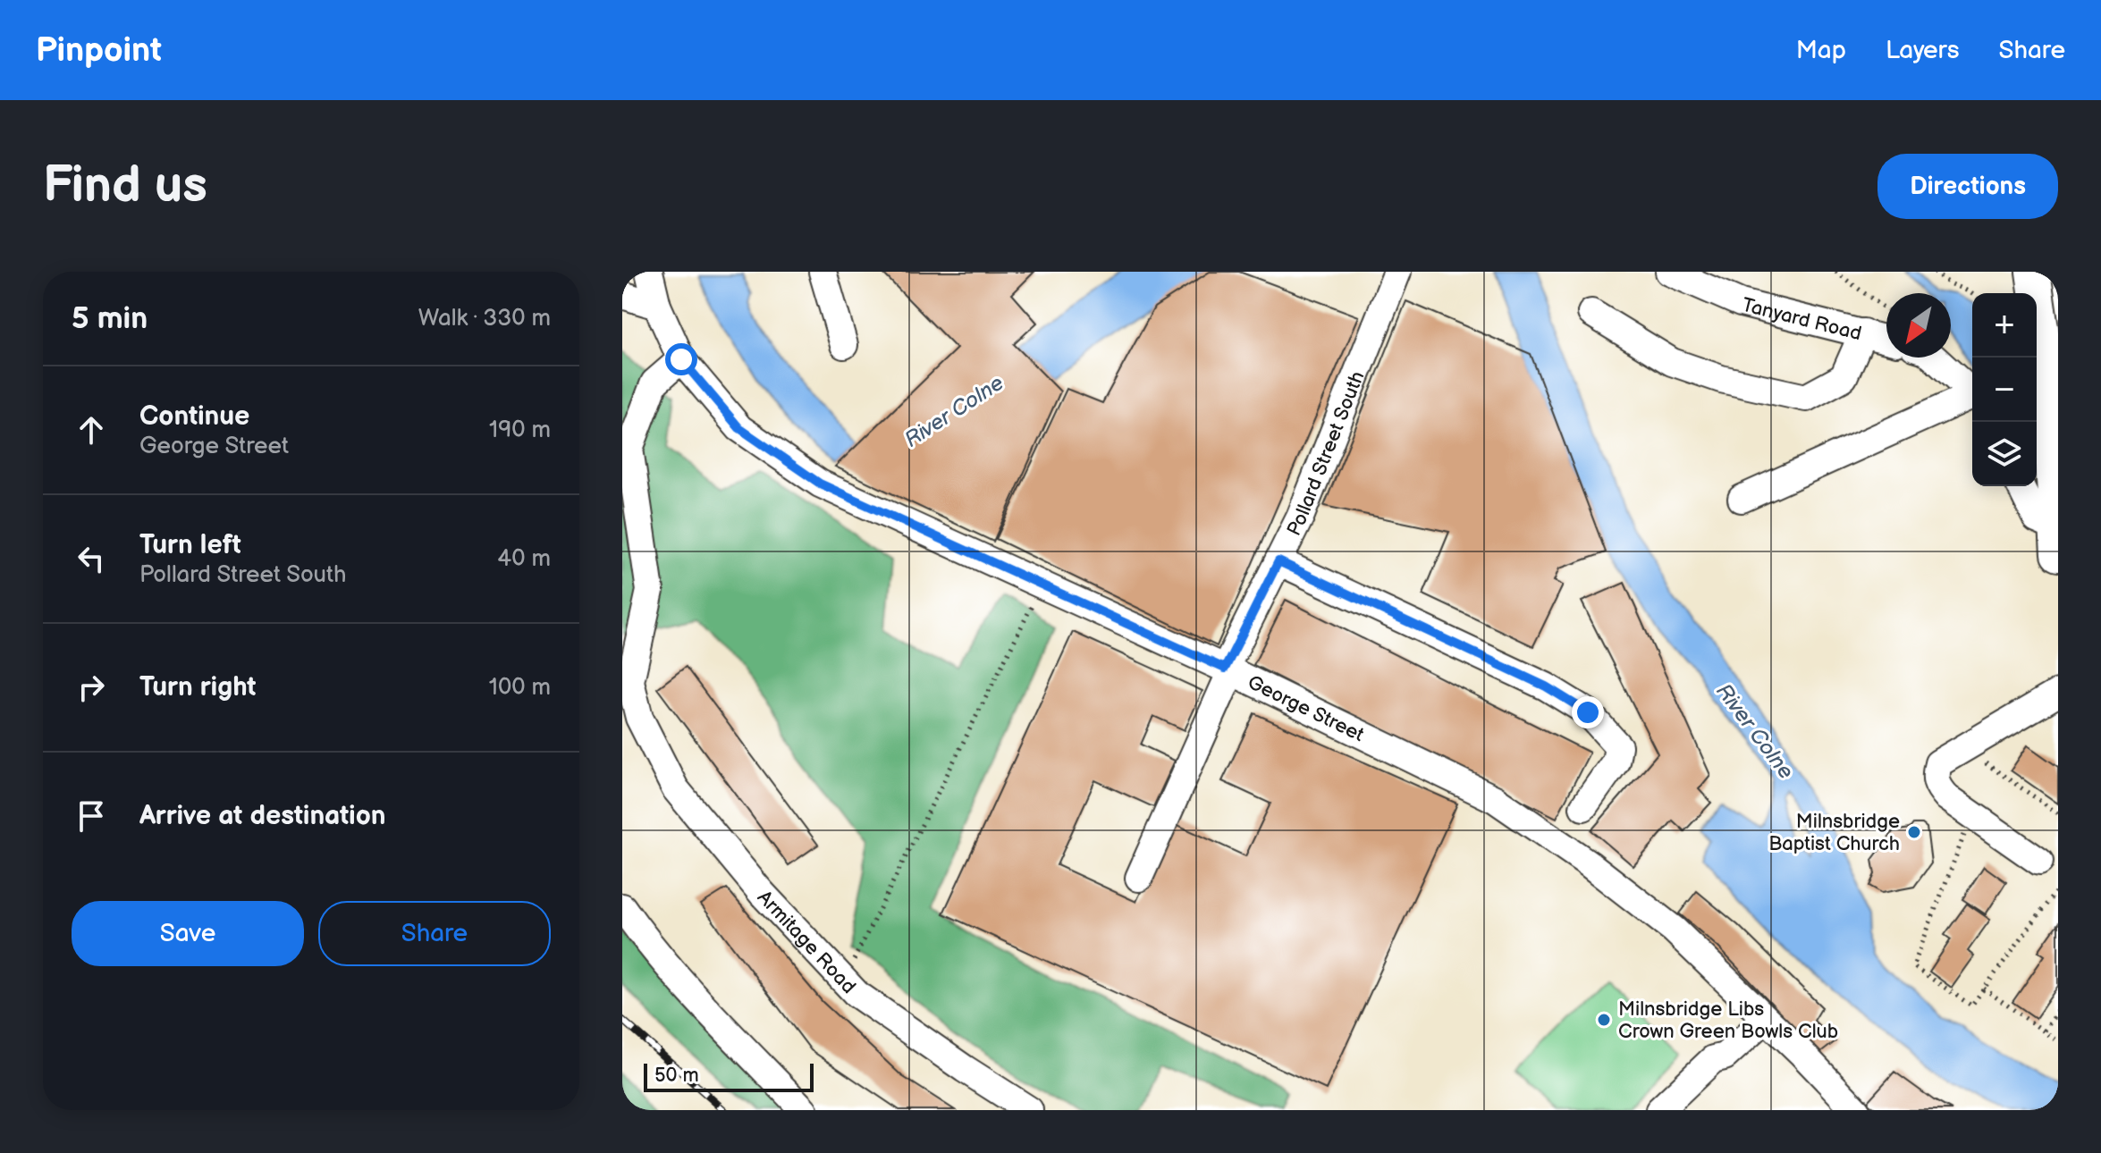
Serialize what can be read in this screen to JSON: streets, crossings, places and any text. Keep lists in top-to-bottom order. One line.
{"streets":{"street":["Tanyard Road","Pollard Street South","George Street","Armitage Road"]},"crossings":[["Pollard Street South","George Street"],["George Street","Armitage Road"]],"water":["River Colne"],"places":["Milnsbridge Baptist Church","Milnsbridge Libs Crown Green Bowls Club"],"scale_bar":"50 m","north":"bottom left","page":{"header":"Pinpoint","nav":["Map","Layers","Share"],"buttons":["Directions",["Save","Share"]],"title":"Find us","heading":["5 min","Walk · 330 m"],"map_buttons":["+","−"],"list":[["Continue","George Street","190 m"],["Turn left","Pollard Street South","40 m"],["Turn right","100 m"],"Arrive at destination"],"scale":"50 m"}}
